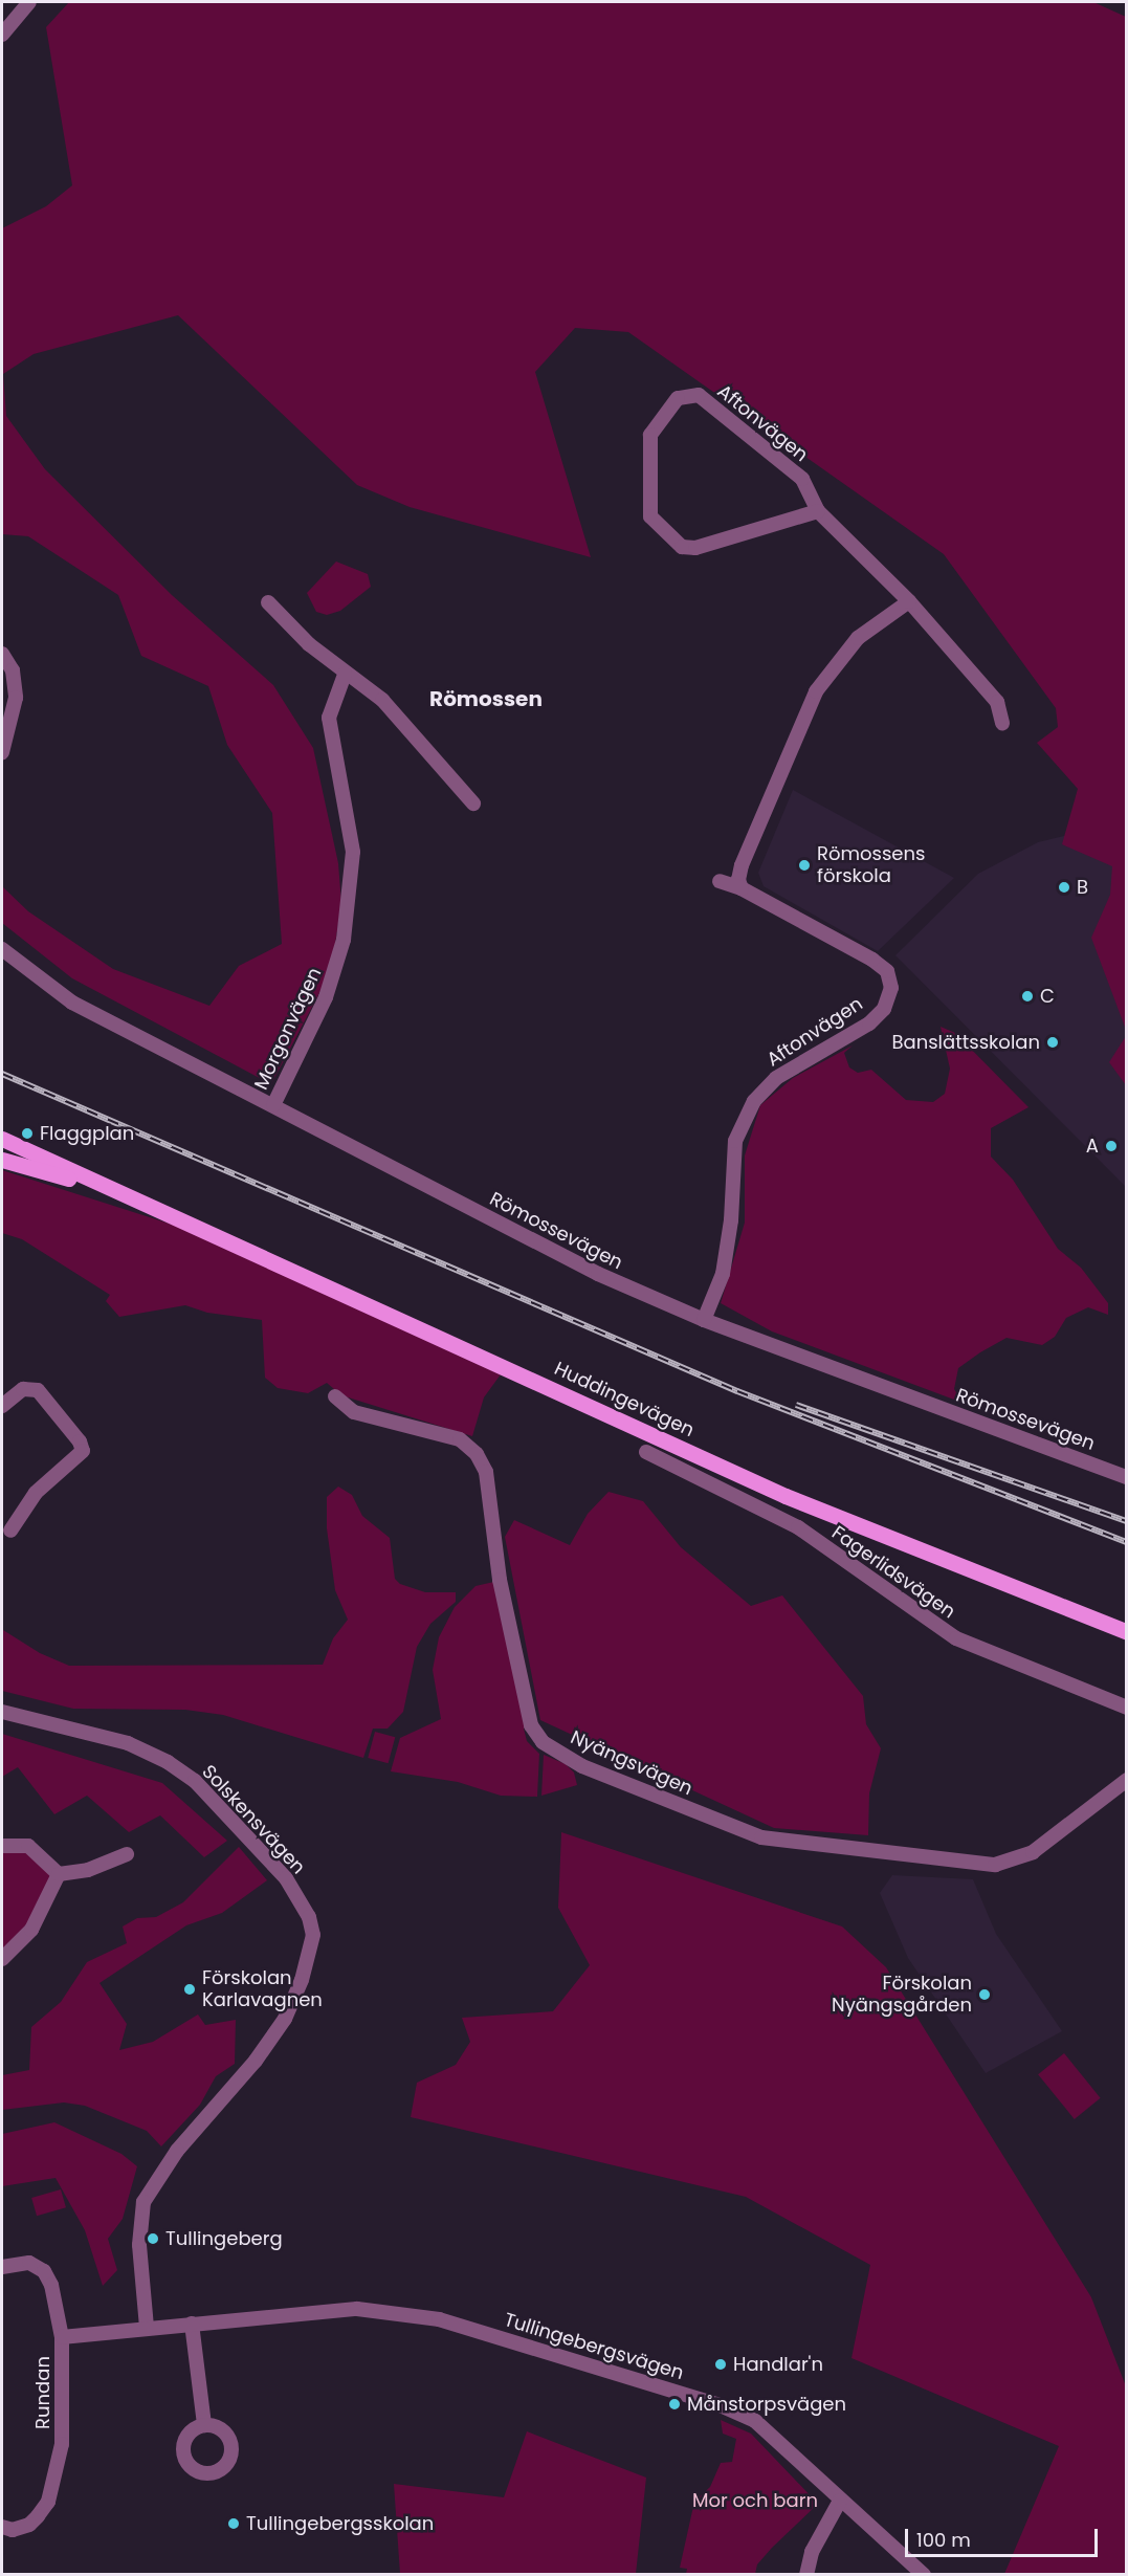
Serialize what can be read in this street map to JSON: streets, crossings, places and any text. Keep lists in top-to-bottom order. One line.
{"streets":{"main road":["Huddingevägen"],"street":["Aftonvägen","Morgonvägen","Römossevägen","Fagerlidsvägen","Nyängsvägen","Solskensvägen","Tullingebergsvägen","Rundan"]},"crossings":[["Aftonvägen","Römossevägen"],["Morgonvägen","Römossevägen"],["Solskensvägen","Tullingebergsvägen"],["Tullingebergsvägen","Rundan"]],"districts":["Römossen"],"parks":["Mor och barn"],"places":["Römossens förskola","B","C","Banslättsskolan","Flaggplan","A","Förskolan Karlavagnen","Förskolan Nyängsgården","Tullingeberg","Handlar'n","Månstorpsvägen","Tullingebergsskolan"],"scale_bar":"100 m"}
